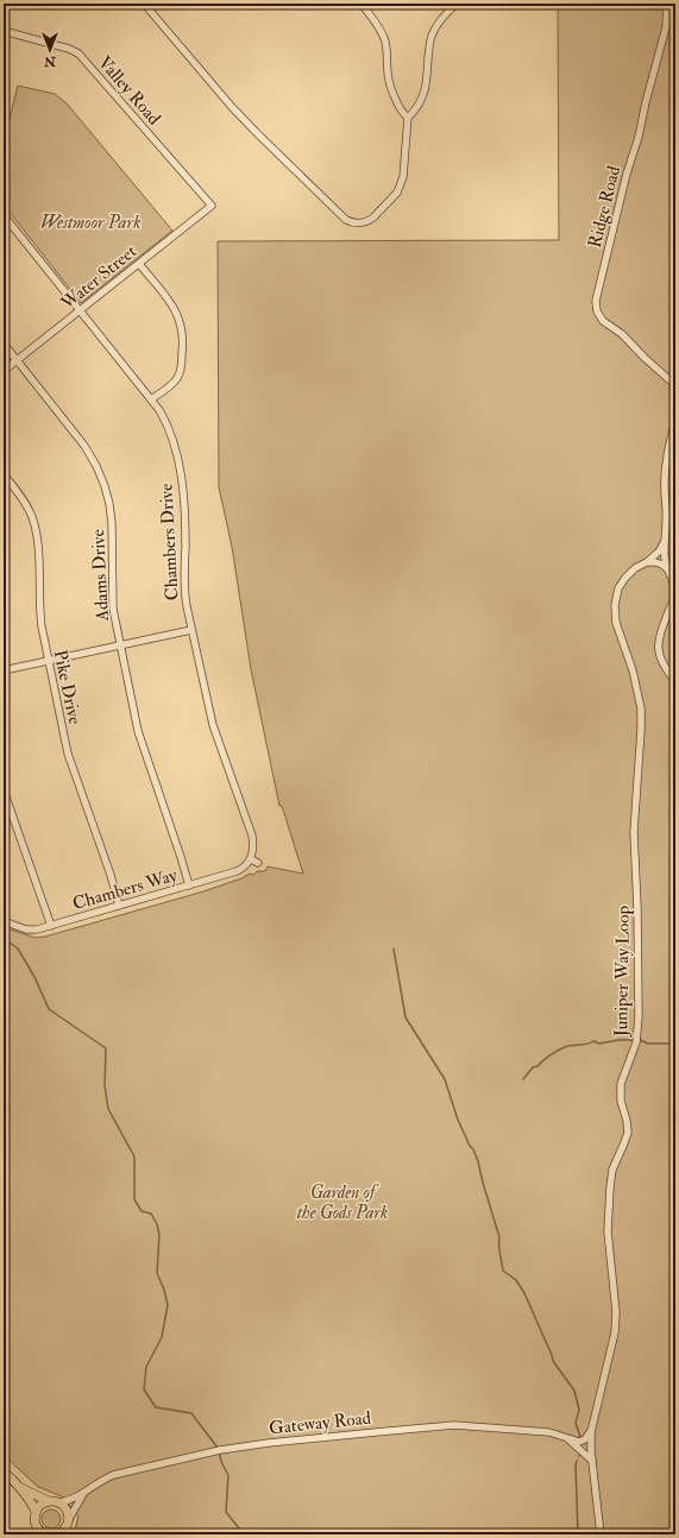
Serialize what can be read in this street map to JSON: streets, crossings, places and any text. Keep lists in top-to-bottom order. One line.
{"streets":{"street":["Valley Road","Ridge Road","Water Street","Chambers Drive","Adams Drive","Pike Drive","Chambers Way","Juniper Way Loop","Gateway Road"]},"crossings":[["Valley Road","Water Street"],["Water Street","Chambers Drive"],["Water Street","Adams Drive"],["Chambers Drive","Chambers Way"],["Adams Drive","Chambers Way"],["Pike Drive","Chambers Way"],["Juniper Way Loop","Gateway Road"]],"parks":["Westmoor Park","Garden of the Gods Park"],"north":"bottom"}
